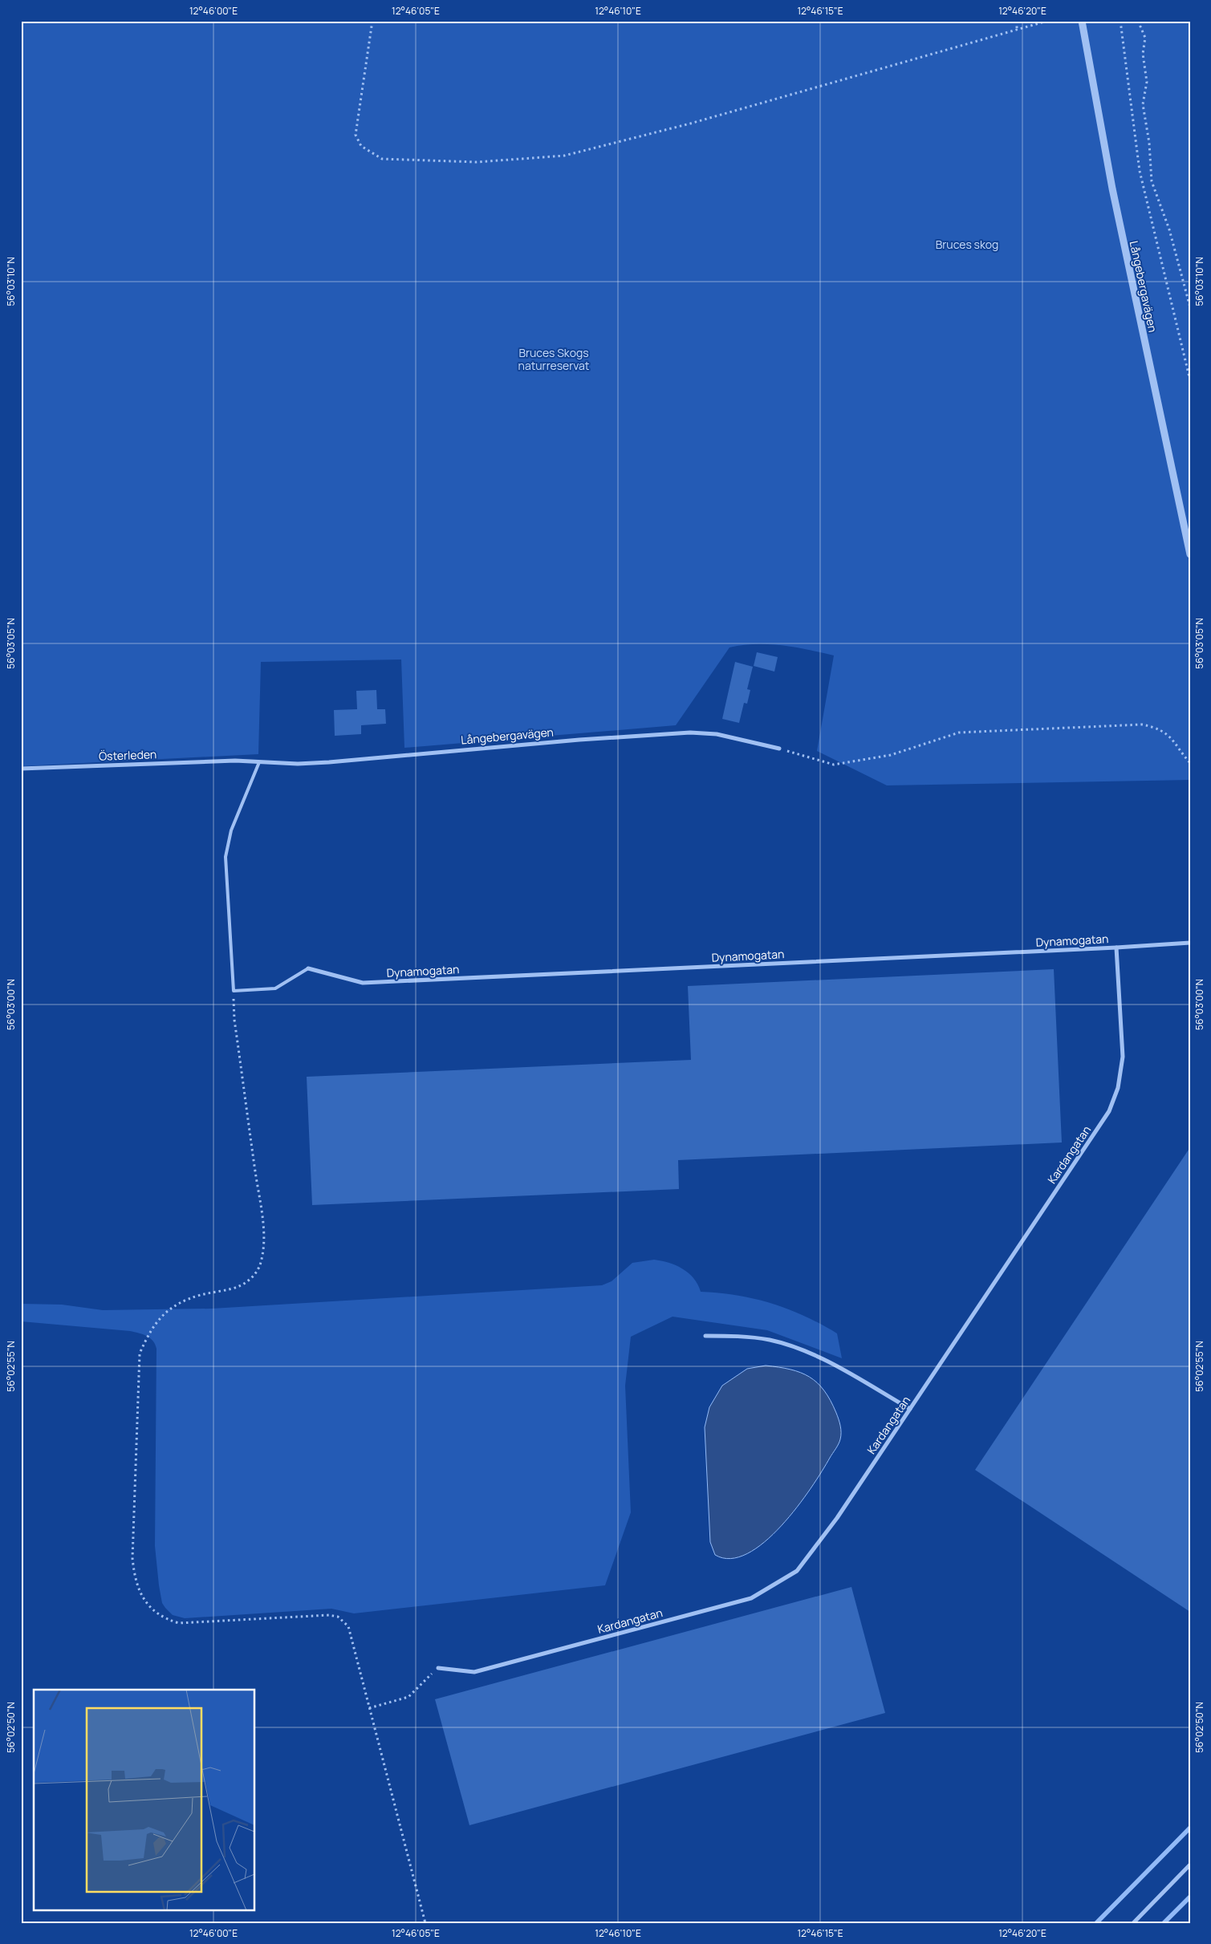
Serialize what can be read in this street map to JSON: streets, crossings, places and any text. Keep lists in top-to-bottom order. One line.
{"streets":{"street":["Långebergavägen","Österleden","Dynamogatan","Kardangatan"]},"crossings":[["Långebergavägen","Österleden"],["Dynamogatan","Kardangatan"]],"parks":["Bruces skog","Bruces Skogs naturreservat"],"coordinates":["12°46'00\"E","12°46'05\"E","12°46'10\"E","12°46'15\"E","12°46'20\"E","56°03'10\"N","56°03'05\"N","56°03'00\"N","56°02'55\"N","56°02'50\"N"]}
